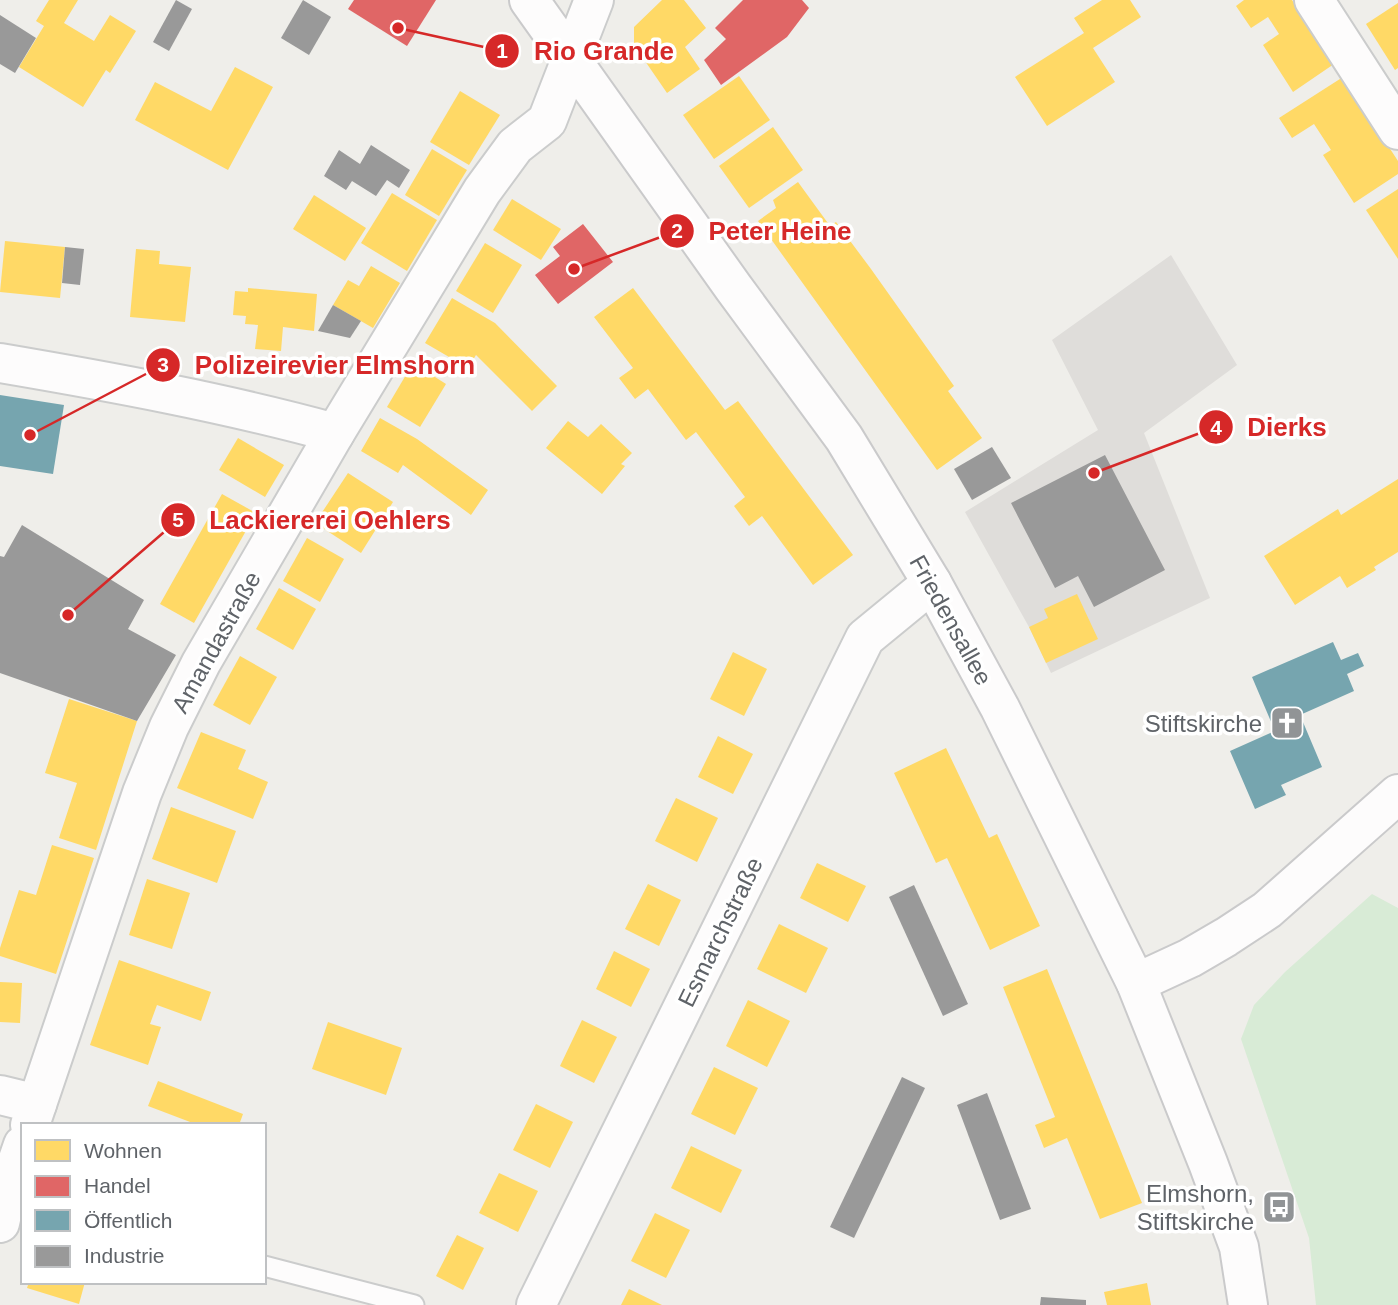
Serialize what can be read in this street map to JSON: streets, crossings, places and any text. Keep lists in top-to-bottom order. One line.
{"streets":{"street":["Friedensallee","Amandastraße","Esmarchstraße"]},"crossings":[["Friedensallee","Amandastraße"],["Friedensallee","Esmarchstraße"]],"places":{"other":["Rio Grande","Peter Heine","Polizeirevier Elmshorn","Dierks","Lackiererei Oehlers"],"church":["Stiftskirche"],"bus stop":["Elmshorn, Stiftskirche"]},"legend":["Wohnen","Handel","Öffentlich","Industrie"]}
